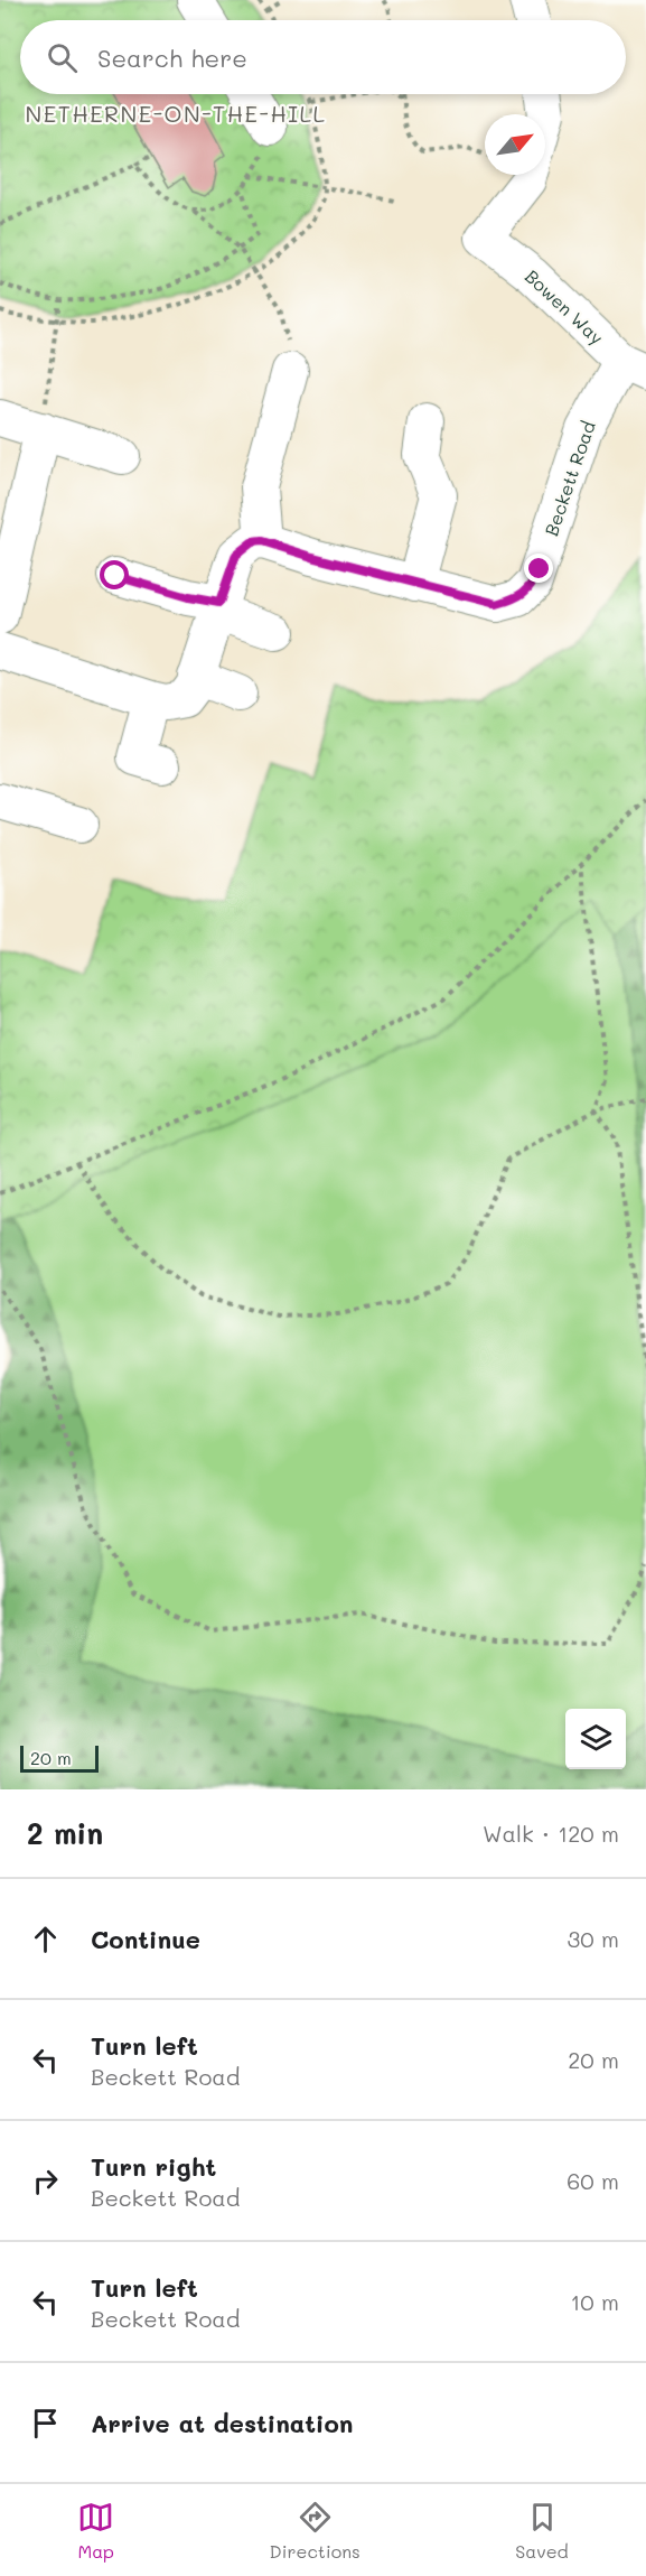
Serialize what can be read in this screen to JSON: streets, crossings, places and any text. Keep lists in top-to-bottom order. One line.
{"streets":{"street":["Bowen Way","Beckett Road"]},"crossings":[["Bowen Way","Beckett Road"]],"districts":["NETHERNE-ON-THE-HILL"],"scale_bar":"20 m","north":"top right","page":{"search":"Search here","scale":"20 m","heading":["2 min","Walk · 120 m"],"list":[["Continue","30 m"],["Turn left","Beckett Road","20 m"],["Turn right","Beckett Road","60 m"],["Turn left","Beckett Road","10 m"],"Arrive at destination"],"nav":["Map","Directions","Saved"]}}
